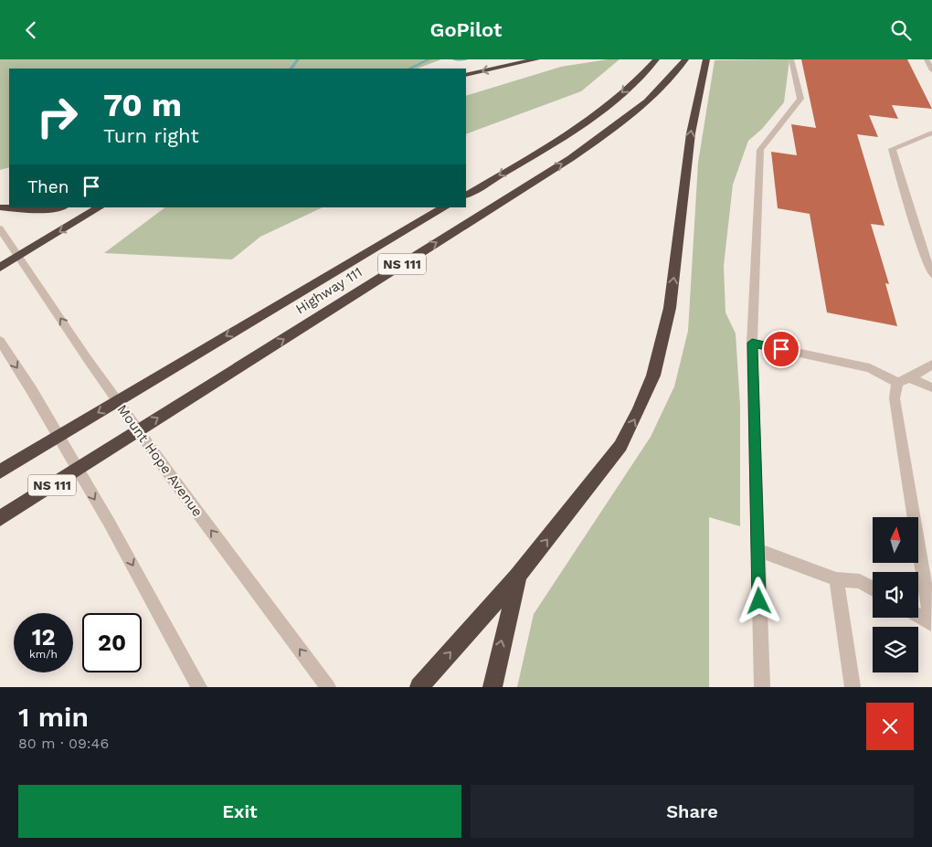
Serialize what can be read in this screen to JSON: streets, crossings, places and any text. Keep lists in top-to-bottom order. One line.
{"streets":{"highway":["NS 111","Highway 111"],"street":["Mount Hope Avenue"]},"north":"top","page":{"header":"GoPilot","turn":["70 m","Turn right"],"then":"Then","speed":"12 km/h","limit":"20","heading":["1 min","80 m · 09:46"],"buttons":["Exit","Share"]}}
